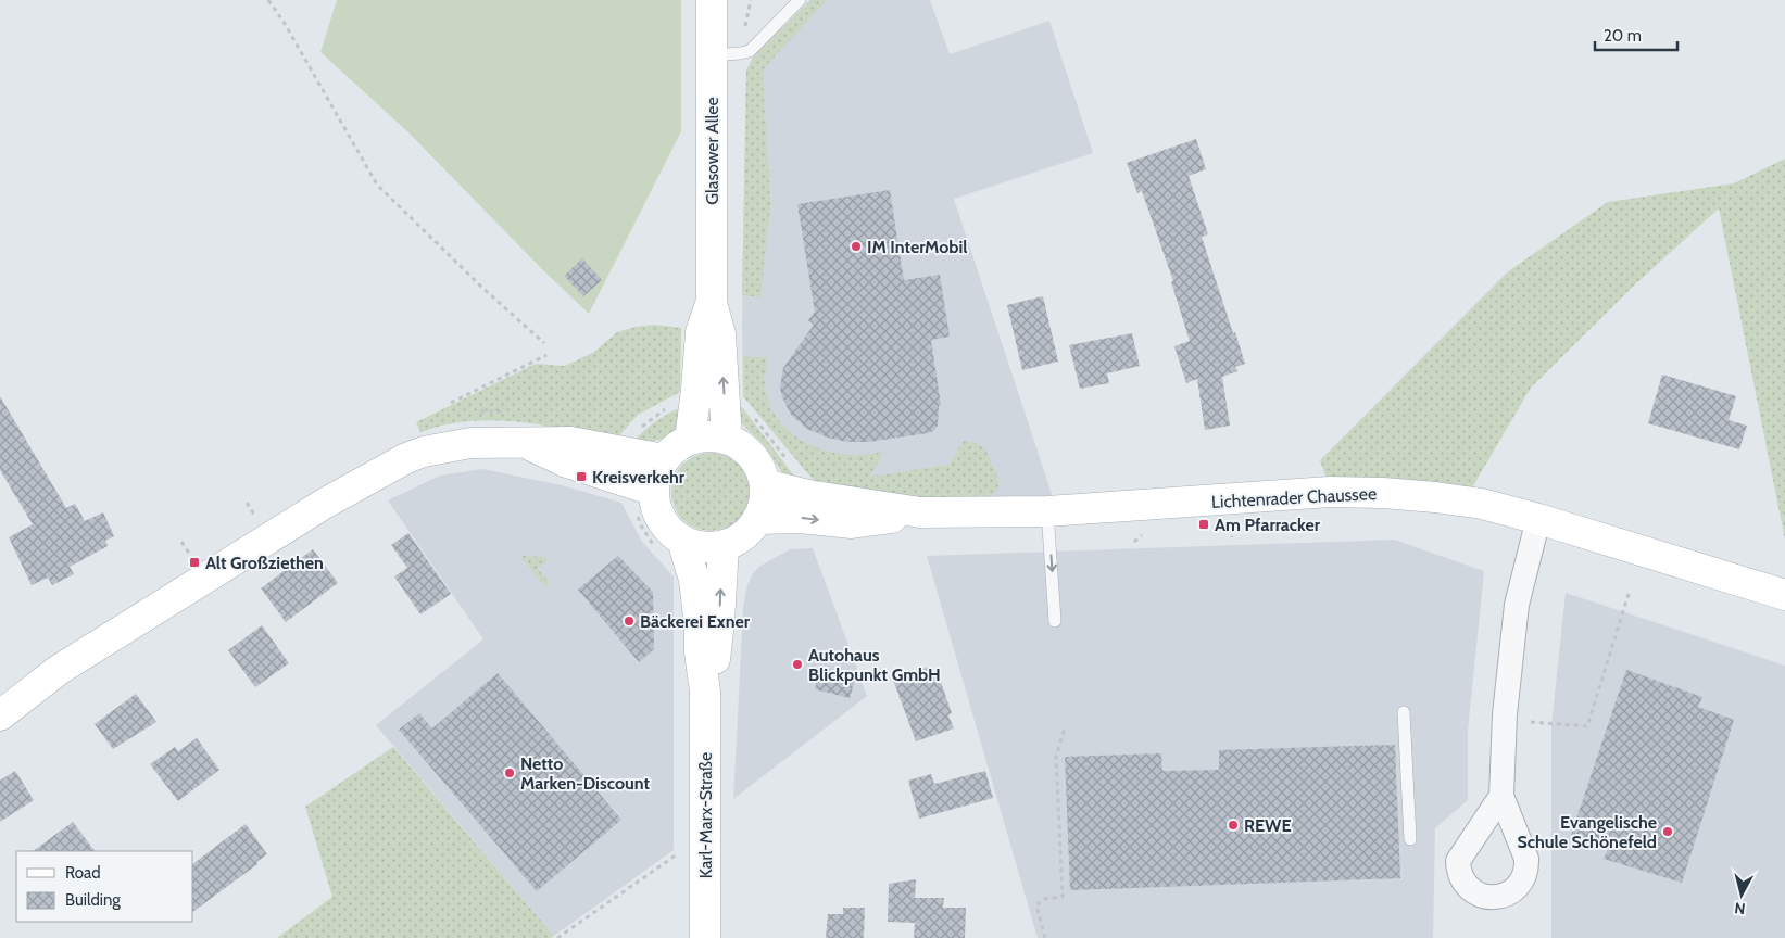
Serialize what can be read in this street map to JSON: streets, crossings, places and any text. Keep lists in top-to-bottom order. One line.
{"streets":{"street":["Glasower Allee","Lichtenrader Chaussee","Karl-Marx-Straße"]},"crossings":[["Glasower Allee","Lichtenrader Chaussee"],["Glasower Allee","Karl-Marx-Straße"],["Lichtenrader Chaussee","Karl-Marx-Straße"]],"places":{"other":["IM InterMobil","Bäckerei Exner","Autohaus Blickpunkt GmbH","Netto Marken-Discount","REWE","Evangelische Schule Schönefeld"],"transit":["Kreisverkehr","Am Pfarracker","Alt Großziethen"]},"legend":["Road","Building"],"scale_bar":"20 m","north":"bottom"}
